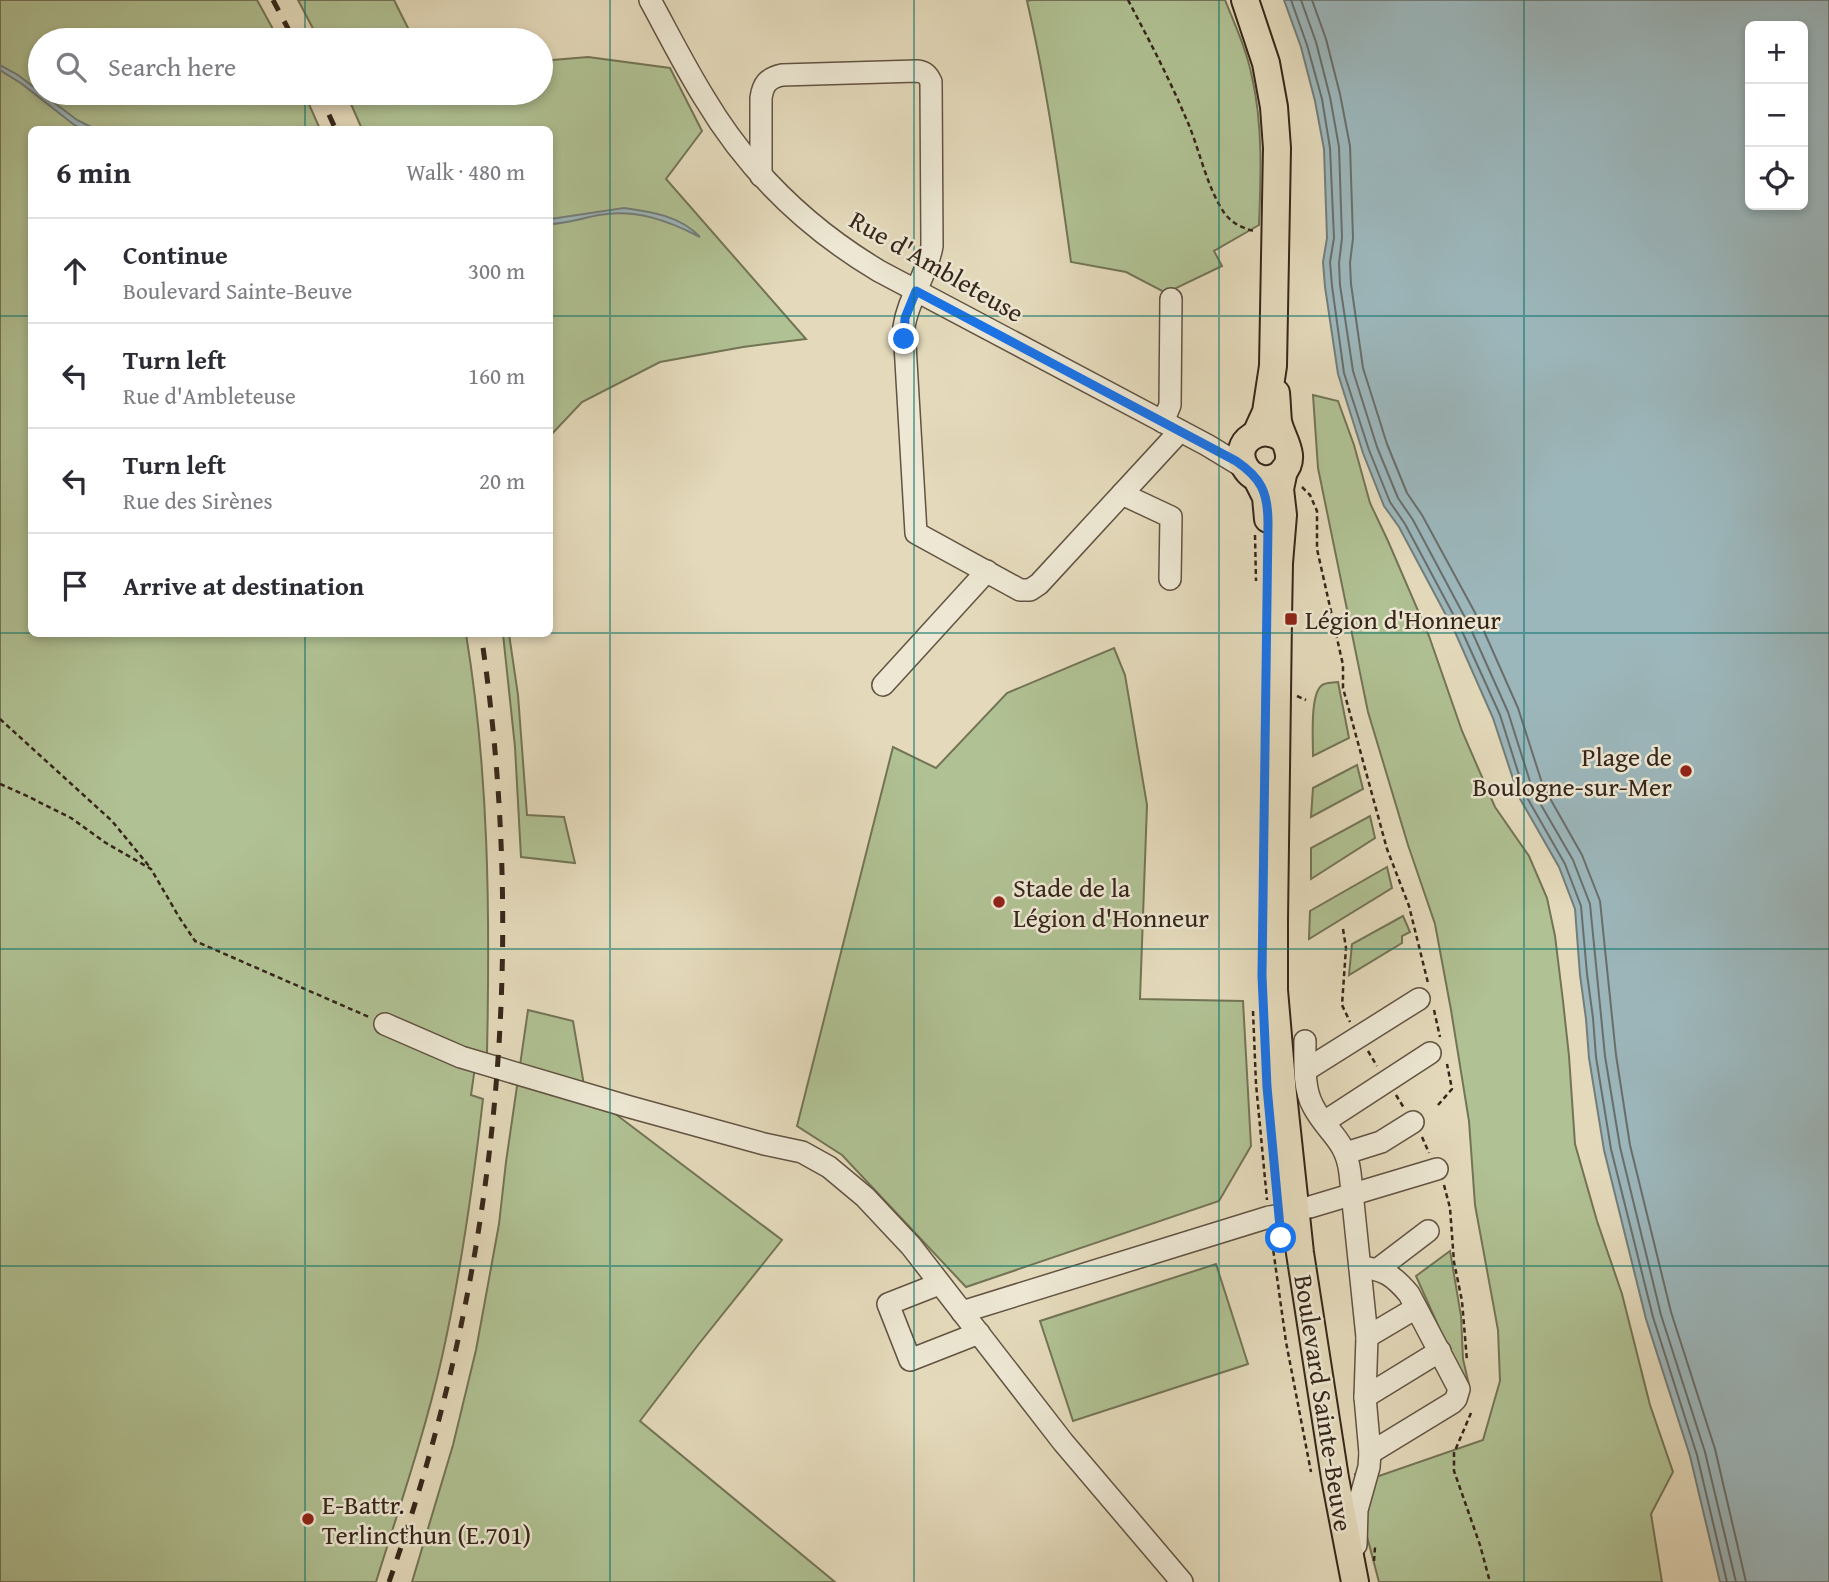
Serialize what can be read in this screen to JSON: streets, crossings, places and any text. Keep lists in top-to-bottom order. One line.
{"streets":{"main road":["Boulevard Sainte-Beuve"],"street":["Rue d'Ambleteuse"]},"crossings":[["Rue d'Ambleteuse","Boulevard Sainte-Beuve"]],"places":{"transit":["Légion d'Honneur"],"other":["Plage de Boulogne-sur-Mer","Stade de la Légion d'Honneur","E-Battr. Terlincthun (E.701)"]},"page":{"map_buttons":["+","−"],"search":"Search here","heading":["6 min","Walk · 480 m"],"list":[["Continue","Boulevard Sainte-Beuve","300 m"],["Turn left","Rue d'Ambleteuse","160 m"],["Turn left","Rue des Sirènes","20 m"],"Arrive at destination"]}}
